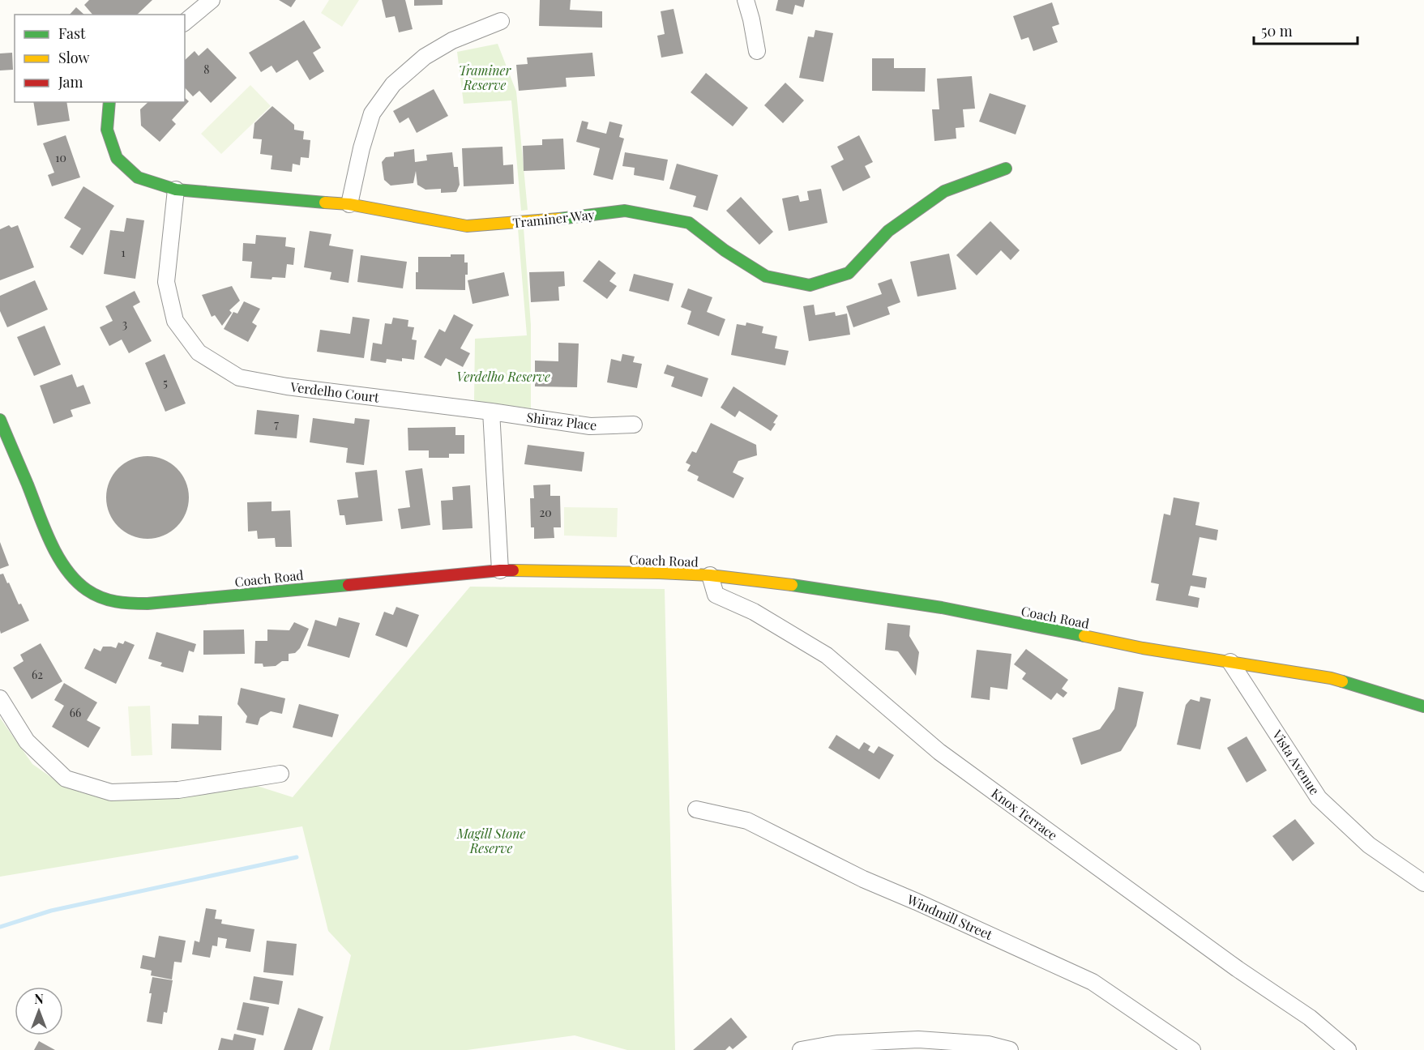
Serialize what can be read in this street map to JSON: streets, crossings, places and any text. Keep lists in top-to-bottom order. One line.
{"streets":{"street":["Traminer Way","Verdelho Court","Shiraz Place","Coach Road","Vista Avenue","Knox Terrace","Windmill Street"]},"crossings":[["Traminer Way","Verdelho Court"],["Verdelho Court","Shiraz Place"],["Coach Road","Vista Avenue"],["Coach Road","Knox Terrace"]],"parks":["Traminer Reserve","Verdelho Reserve","Magill Stone Reserve"],"house_numbers":["8","10","1","3","5","7","20","62","66"],"legend":["Fast","Slow","Jam"],"scale_bar":"50 m","north":"top"}
